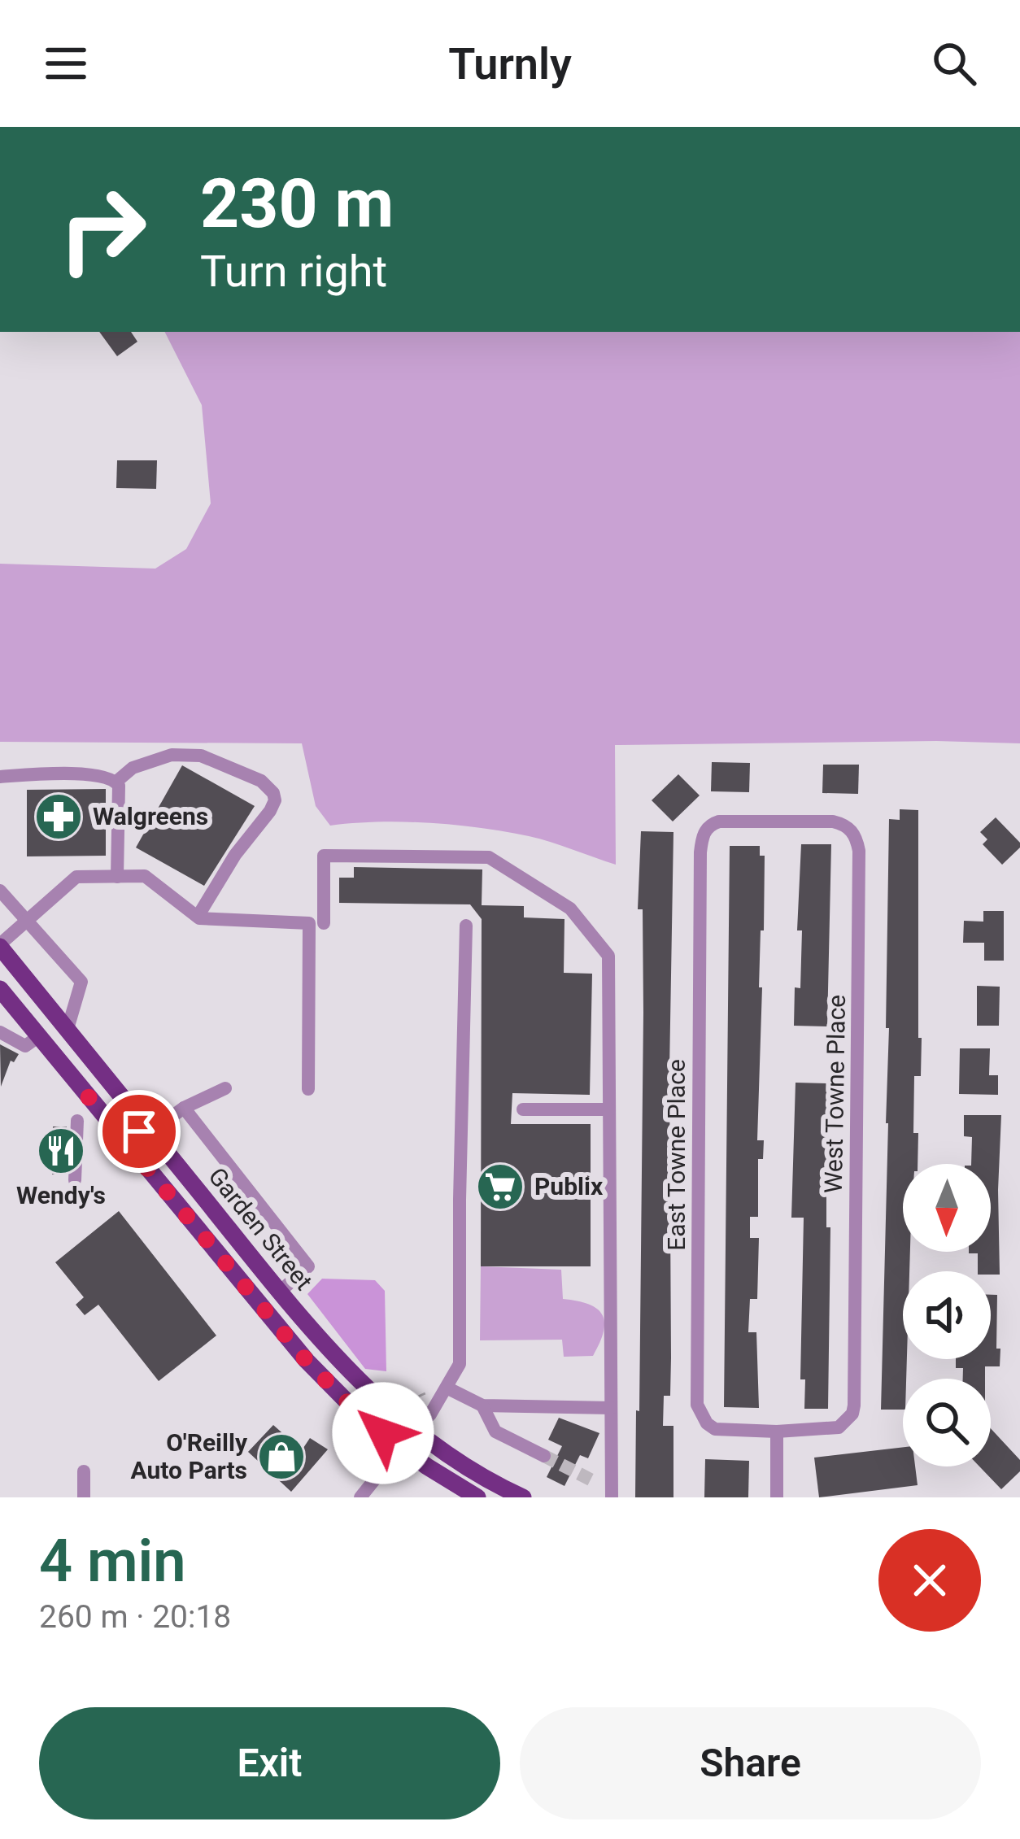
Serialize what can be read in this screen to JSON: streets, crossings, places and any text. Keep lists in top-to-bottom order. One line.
{"streets":{"main road":["Garden Street"],"street":["West Towne Place","East Towne Place"]},"crossings":[["West Towne Place","East Towne Place"]],"places":{"pharmacy":["Walgreens"],"restaurant":["Wendy's"],"supermarket":["Publix"],"shop":["O'Reilly Auto Parts"]},"north":"bottom","page":{"header":"Turnly","turn":["230 m","Turn right"],"heading":["4 min","260 m · 20:18"],"buttons":["Exit","Share"]}}
